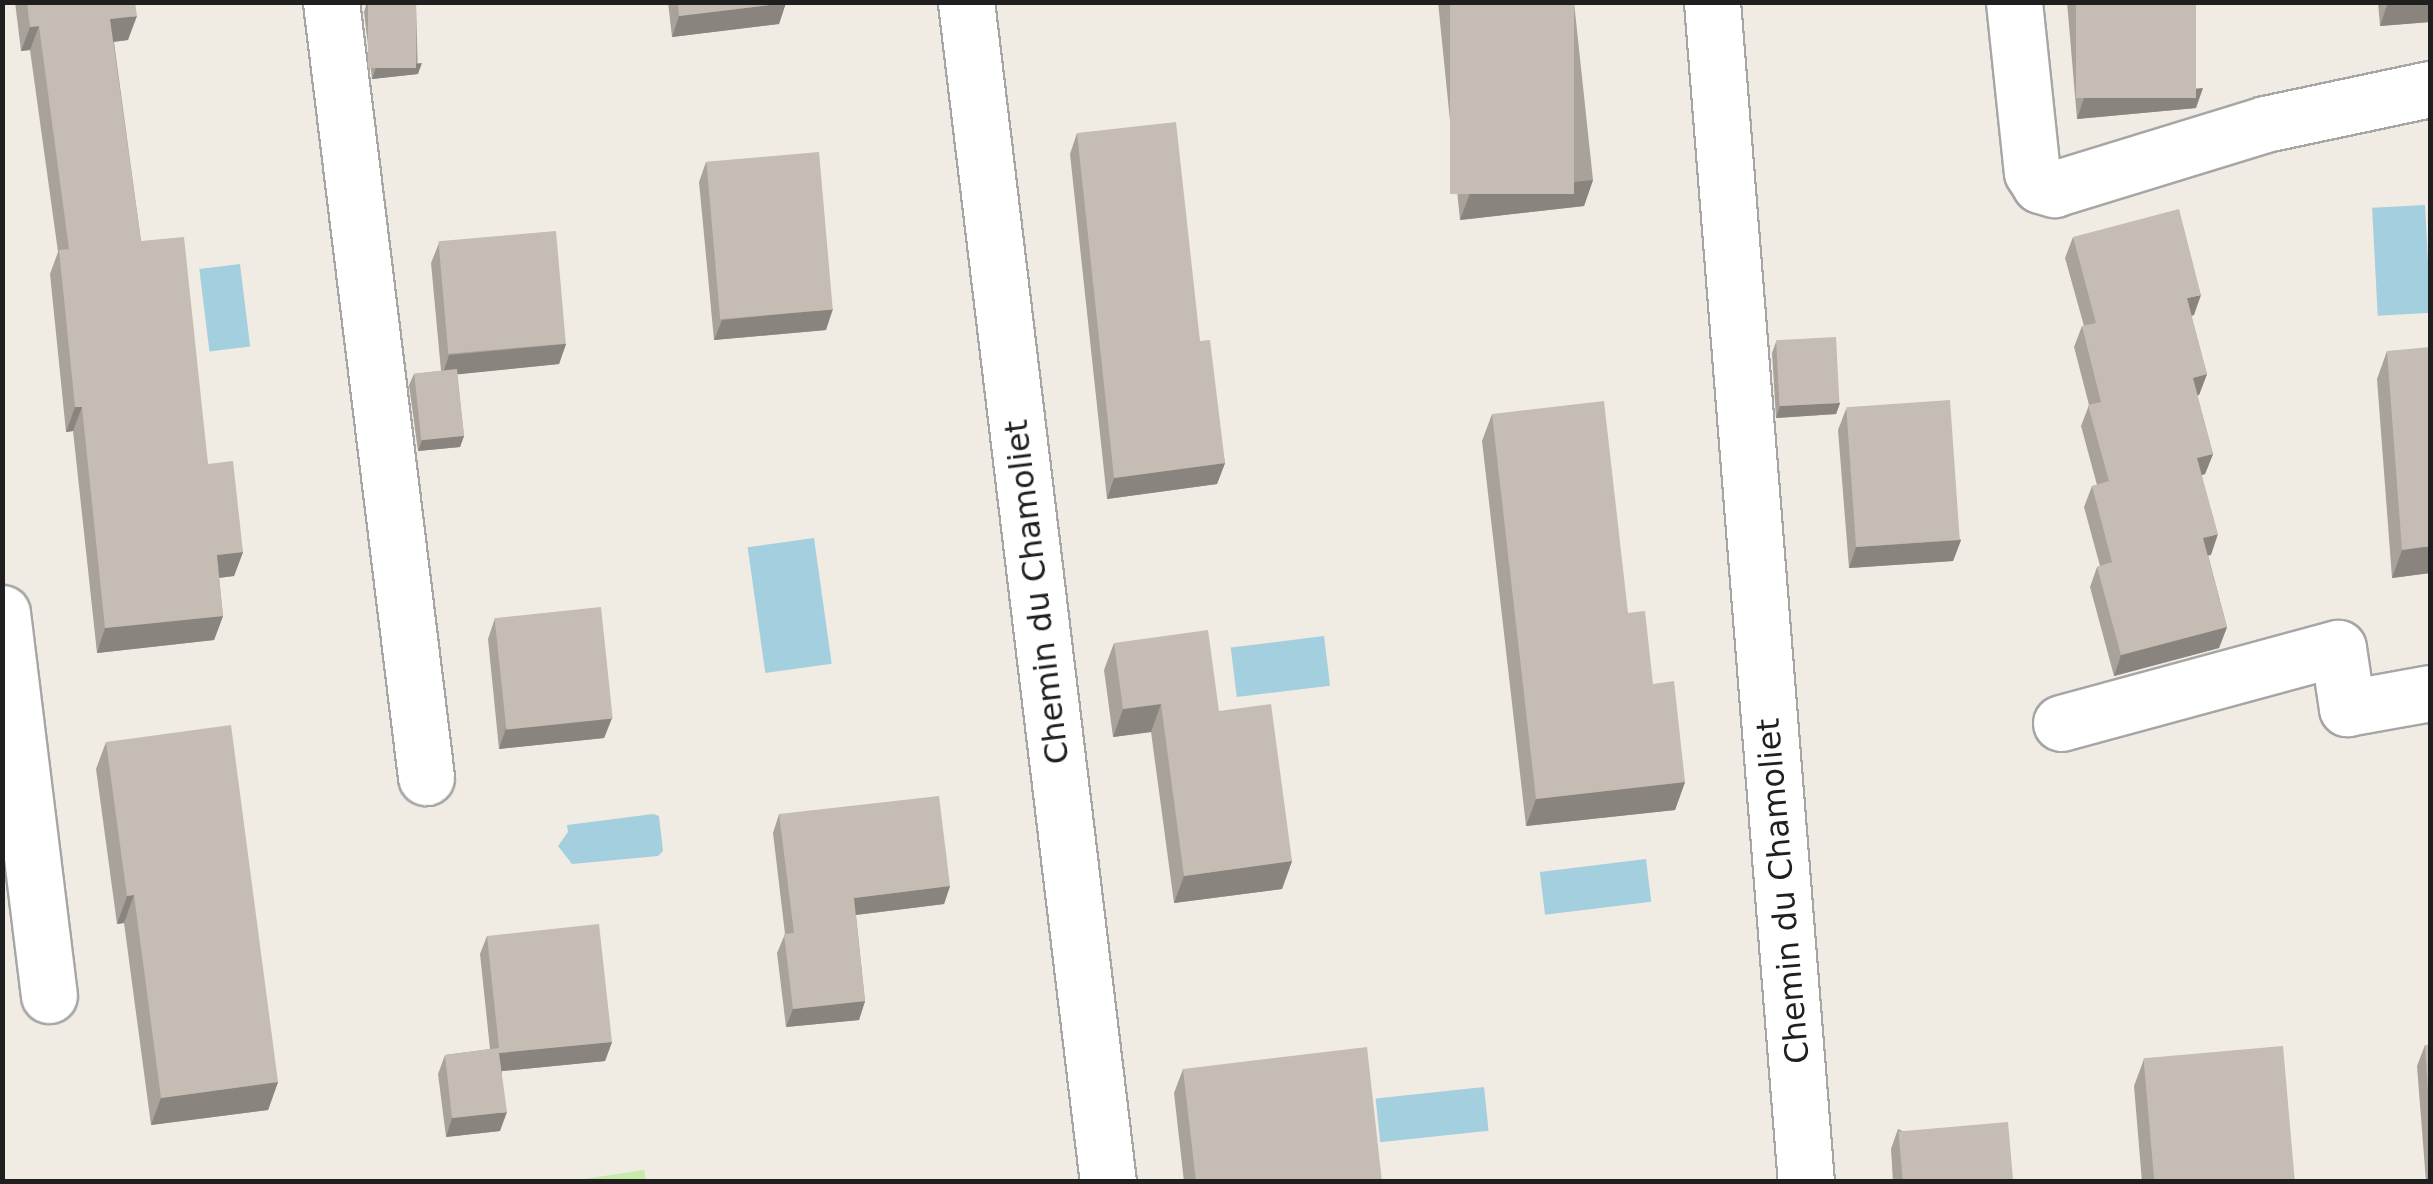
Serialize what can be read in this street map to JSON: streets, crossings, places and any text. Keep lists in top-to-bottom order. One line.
{"streets":{"street":["Chemin du Chamoliet"]}}
